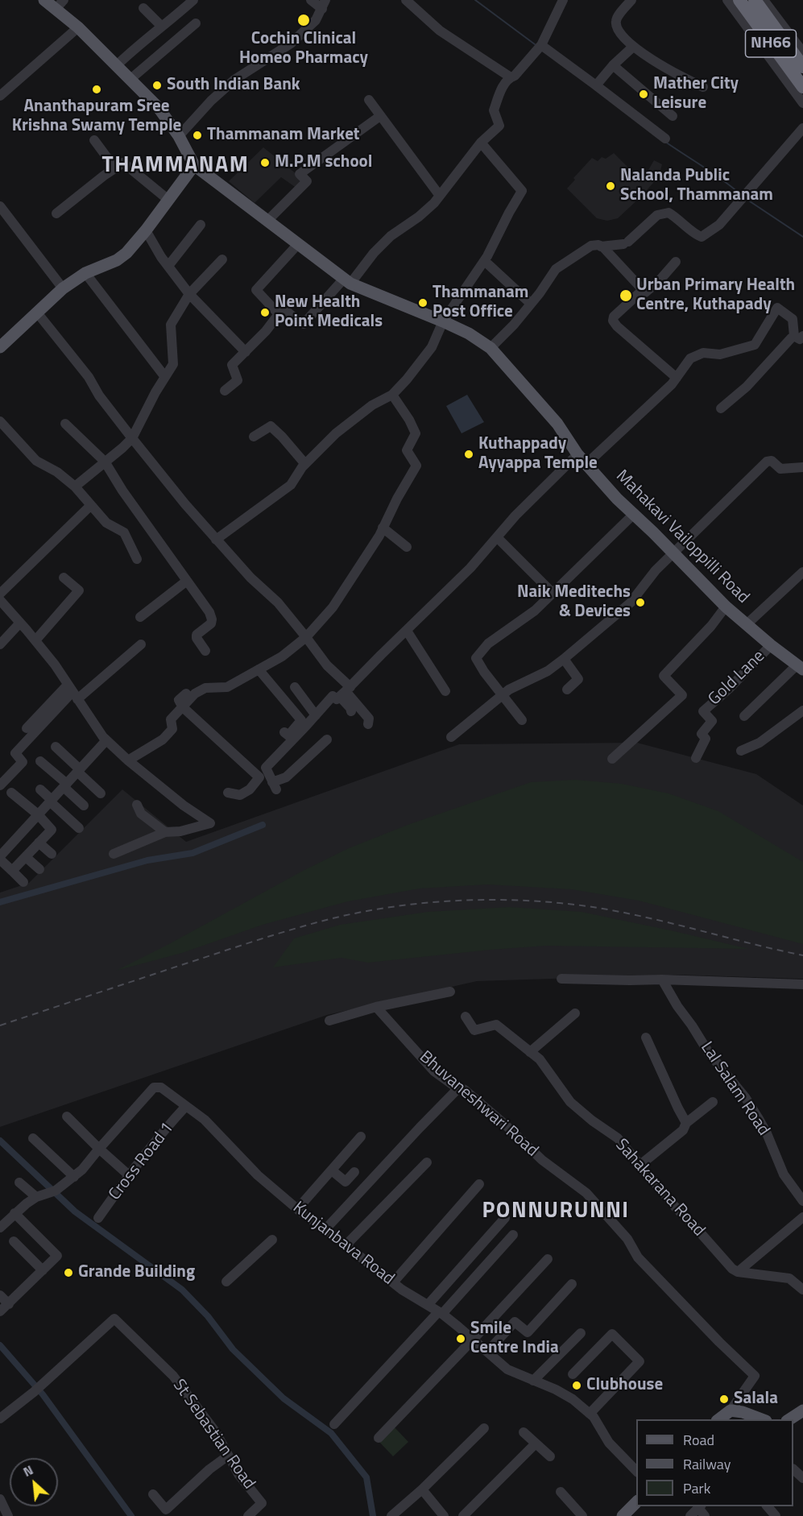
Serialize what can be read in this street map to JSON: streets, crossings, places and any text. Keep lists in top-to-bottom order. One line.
{"streets":{"highway":["NH66"],"main road":["Mahakavi Vailoppilli Road"],"street":["Gold Lane","Lal Salam Road","Bhuvaneshwari Road","Cross Road 1","Sahakarana Road","Kunjanbava Road","St Sebastian Road"]},"crossings":[["Mahakavi Vailoppilli Road","Gold Lane"],["Cross Road 1","Kunjanbava Road"]],"districts":["THAMMANAM","PONNURUNNI"],"places":["Cochin Clinical Homeo Pharmacy","South Indian Bank","Ananthapuram Sree Krishna Swamy Temple","Mather City Leisure","Thammanam Market","M.P.M school","Nalanda Public School, Thammanam","Urban Primary Health Centre, Kuthapady","Thammanam Post Office","New Health Point Medicals","Kuthappady Ayyappa Temple","Naik Meditechs & Devices","Grande Building","Smile Centre India","Clubhouse","Salala"],"legend":["Road","Railway","Park"],"north":"top left"}
